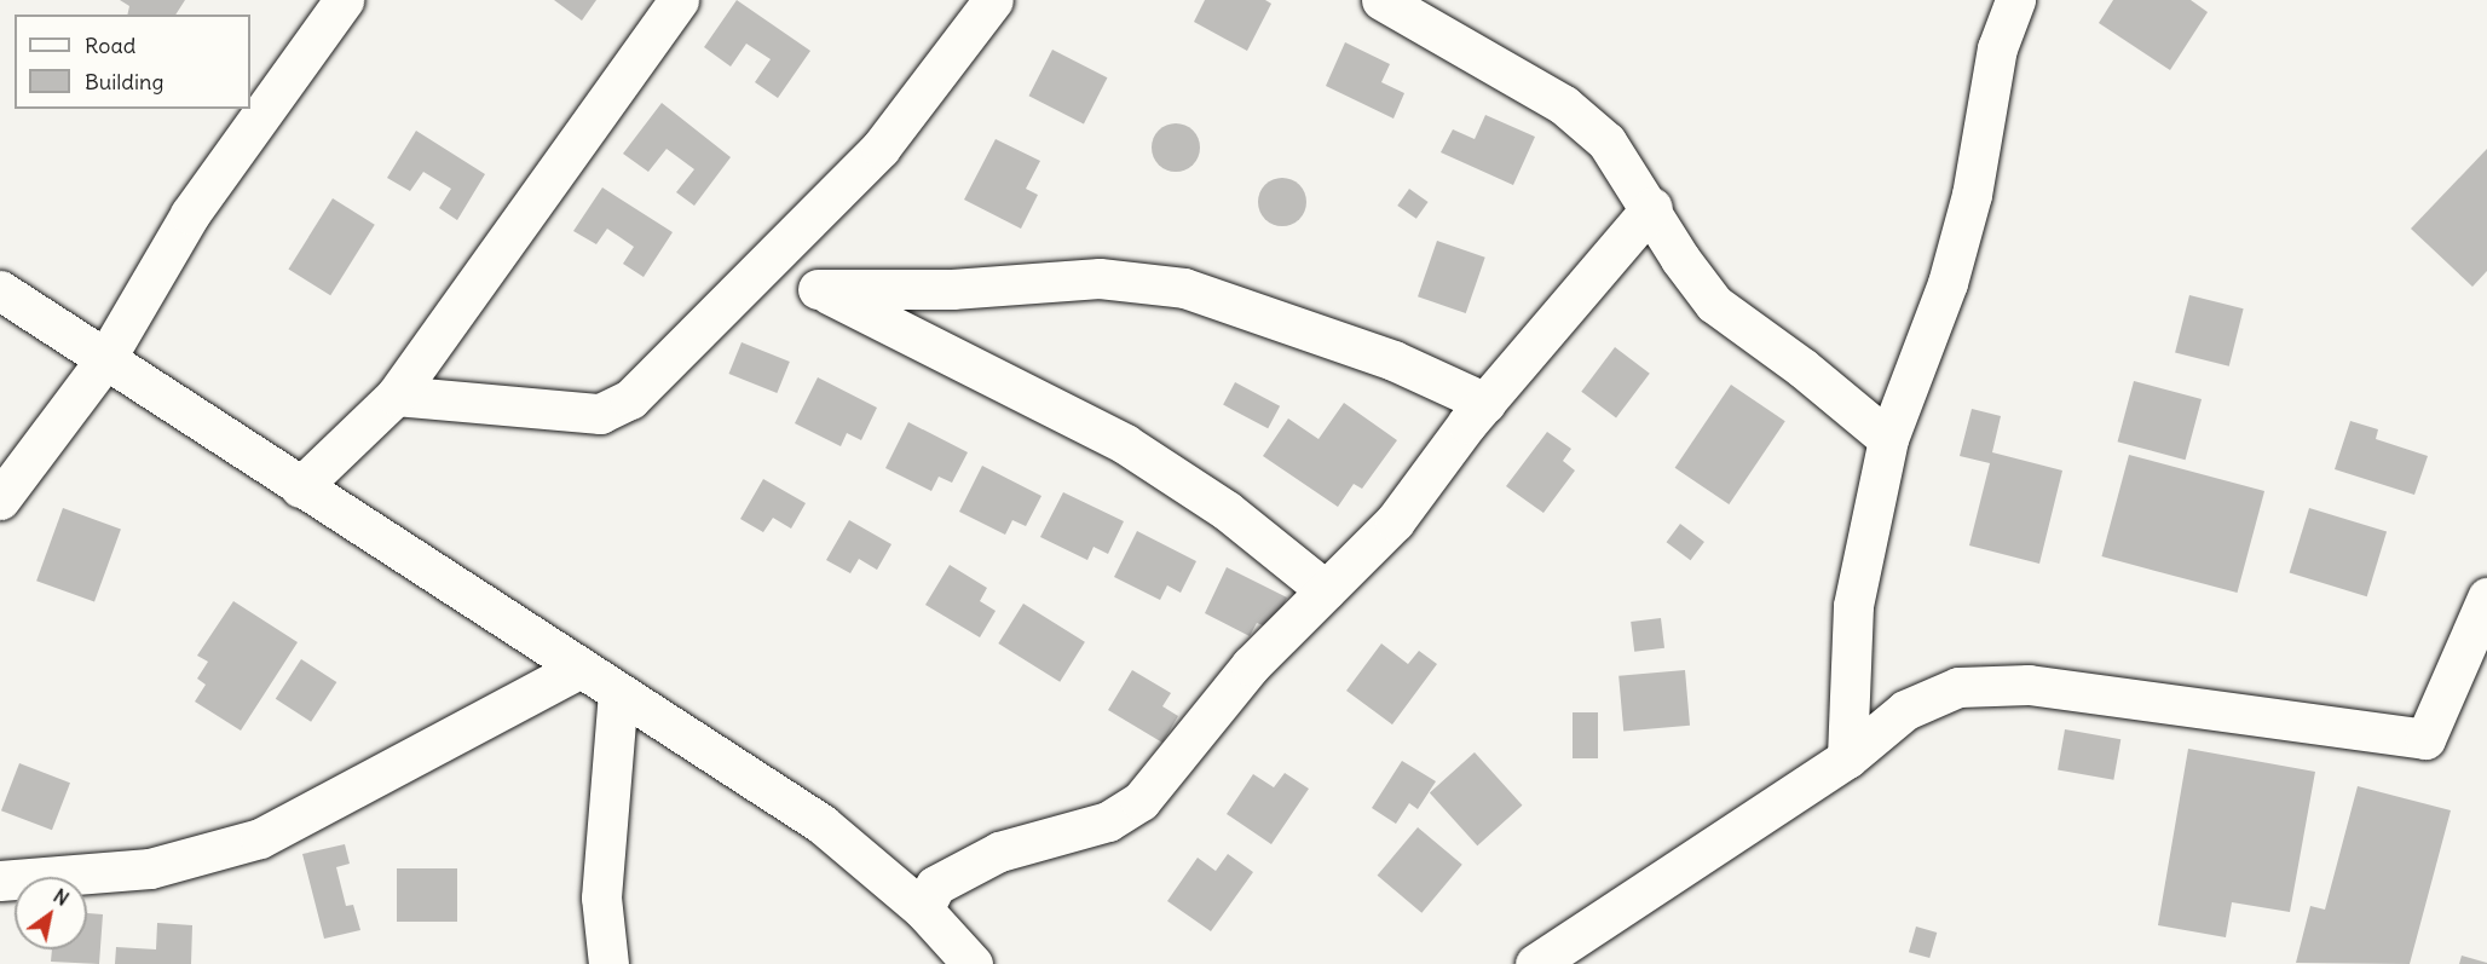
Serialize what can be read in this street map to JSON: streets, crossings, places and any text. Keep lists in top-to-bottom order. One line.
{"legend":["Road","Building"],"north":"top right"}
